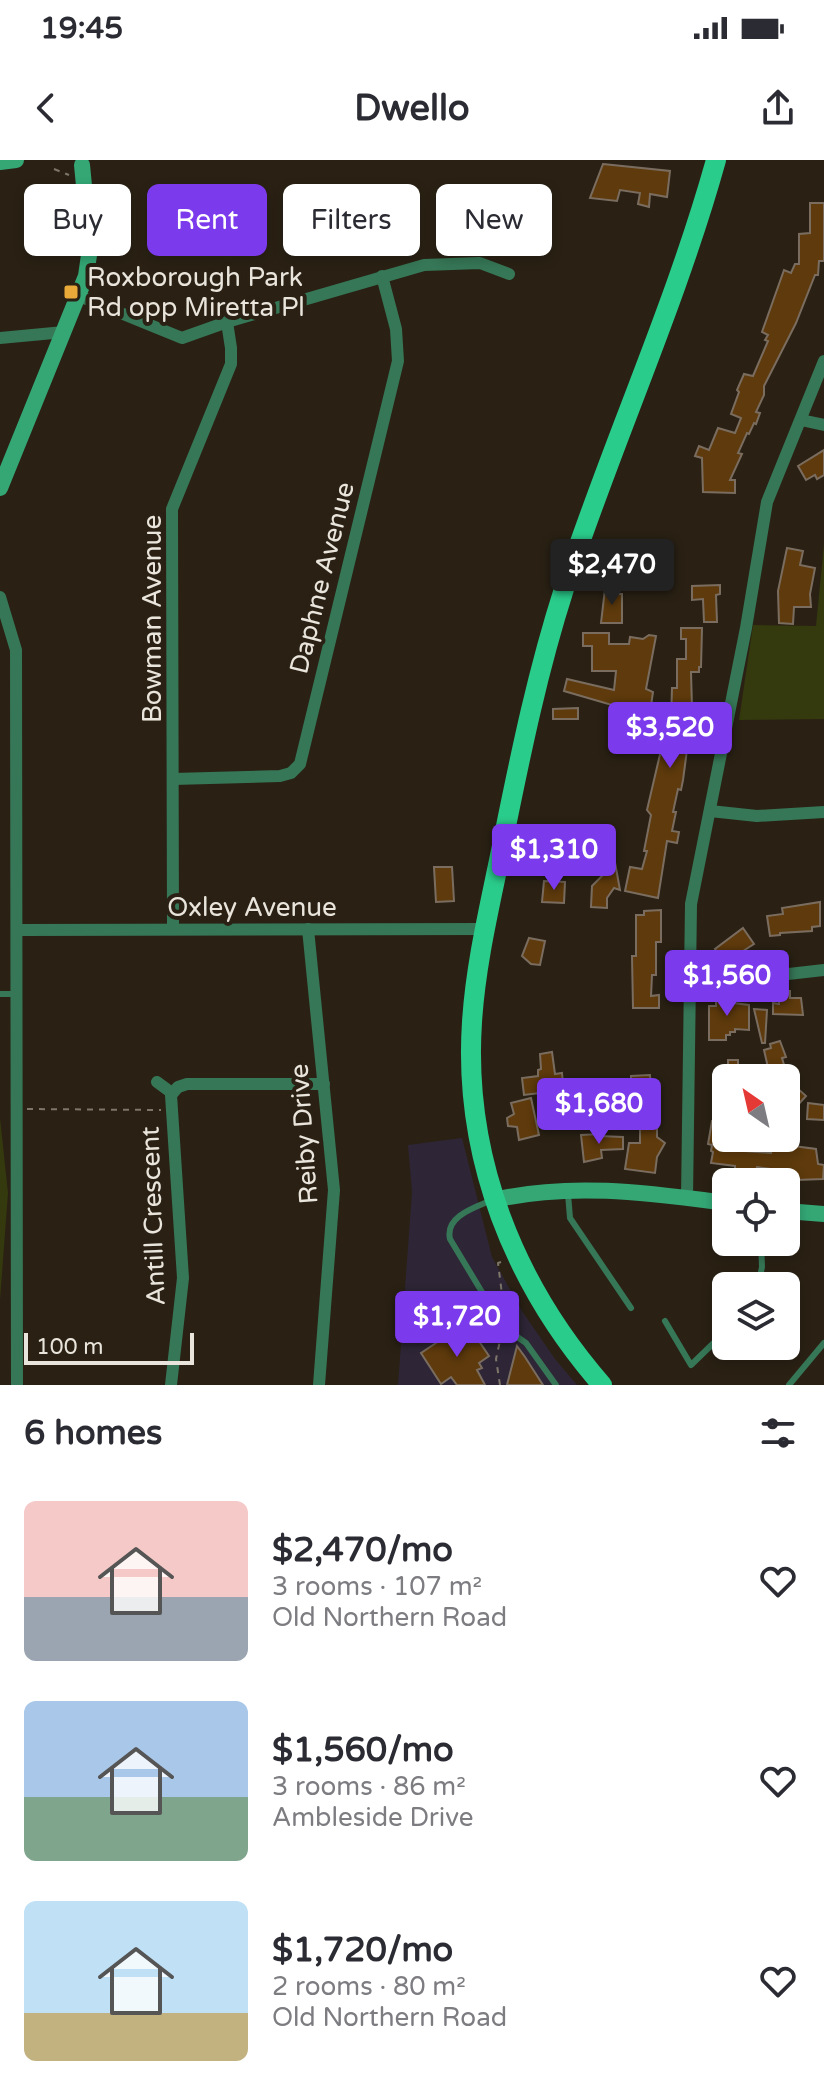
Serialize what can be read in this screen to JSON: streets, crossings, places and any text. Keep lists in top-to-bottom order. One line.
{"streets":{"street":["Daphne Avenue","Bowman Avenue","Oxley Avenue","Reiby Drive","Antill Crescent"]},"crossings":[["Daphne Avenue","Bowman Avenue"],["Bowman Avenue","Oxley Avenue"],["Oxley Avenue","Reiby Drive"],["Reiby Drive","Antill Crescent"]],"places":{"transit":["Roxborough Park Rd opp Miretta Pl"]},"scale_bar":"100 m","north":"top left","page":{"status":"19:45","header":"Dwello","chip":["Buy","Rent","Filters","New"],"price":["$2,470","$3,520","$1,310","$1,560","$1,680","$1,720"],"scale":"100 m","heading":"6 homes","list":[{"name":"$2,470/mo","note":"3 rooms · 107 m² · Old Northern Road"},{"name":"$1,560/mo","note":"3 rooms · 86 m² · Ambleside Drive"},{"name":"$1,720/mo","note":"2 rooms · 80 m² · Old Northern Road"}]}}
